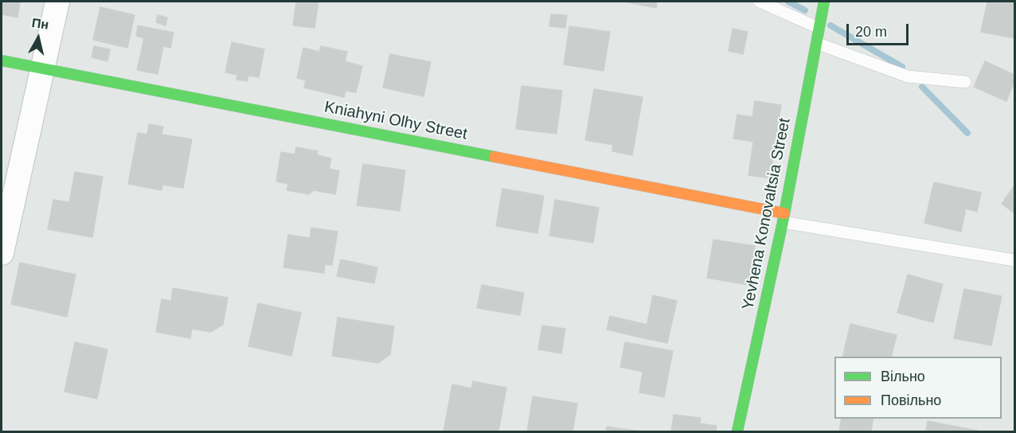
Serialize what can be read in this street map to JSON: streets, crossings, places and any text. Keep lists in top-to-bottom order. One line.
{"streets":{"street":["Kniahyni Olhy Street","Yevhena Konovaltsia Street"]},"crossings":[["Kniahyni Olhy Street","Yevhena Konovaltsia Street"]],"legend":["Вільно","Повільно"],"scale_bar":"20 m","north":"top"}
